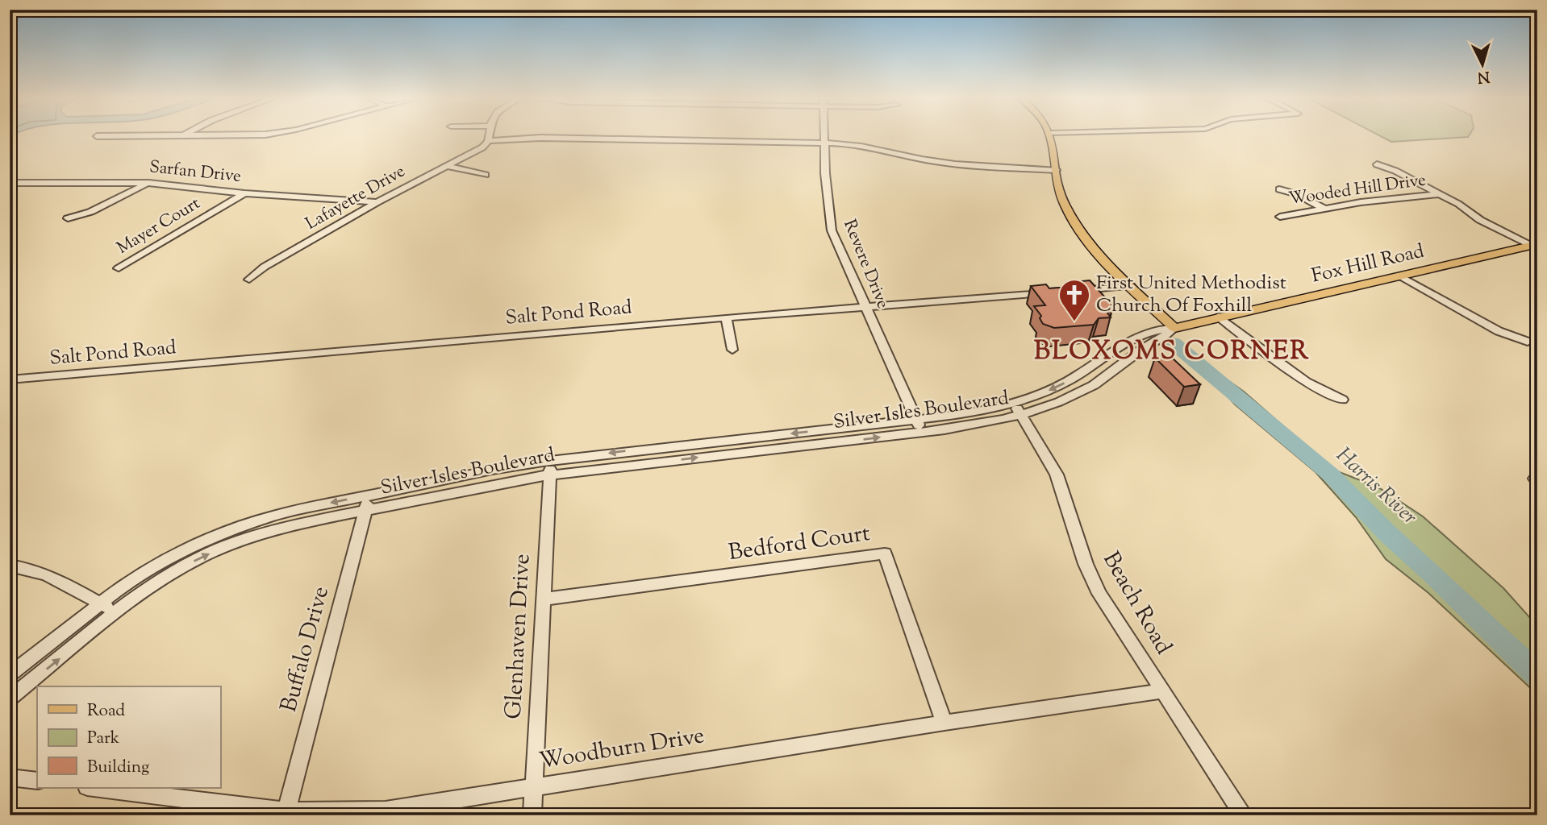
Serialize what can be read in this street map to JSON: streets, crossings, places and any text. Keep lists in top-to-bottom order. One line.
{"streets":{"main road":["Fox Hill Road"],"street":["Sarfan Drive","Wooded Hill Drive","Lafayette Drive","Mayer Court","Revere Drive","Salt Pond Road","Silver Isles Boulevard","Bedford Court","Beach Road","Glenhaven Drive","Buffalo Drive","Woodburn Drive"]},"crossings":[["Sarfan Drive","Lafayette Drive"],["Sarfan Drive","Mayer Court"],["Revere Drive","Salt Pond Road"],["Revere Drive","Silver Isles Boulevard"],["Fox Hill Road","Silver Isles Boulevard"],["Silver Isles Boulevard","Beach Road"],["Silver Isles Boulevard","Glenhaven Drive"],["Silver Isles Boulevard","Buffalo Drive"],["Bedford Court","Glenhaven Drive"],["Bedford Court","Woodburn Drive"],["Beach Road","Woodburn Drive"],["Glenhaven Drive","Woodburn Drive"],["Buffalo Drive","Woodburn Drive"]],"districts":["BLOXOMS CORNER"],"water":["Harris River"],"places":{"church":["First United Methodist Church Of Foxhill"]},"legend":["Road","Park","Building"],"north":"bottom"}
